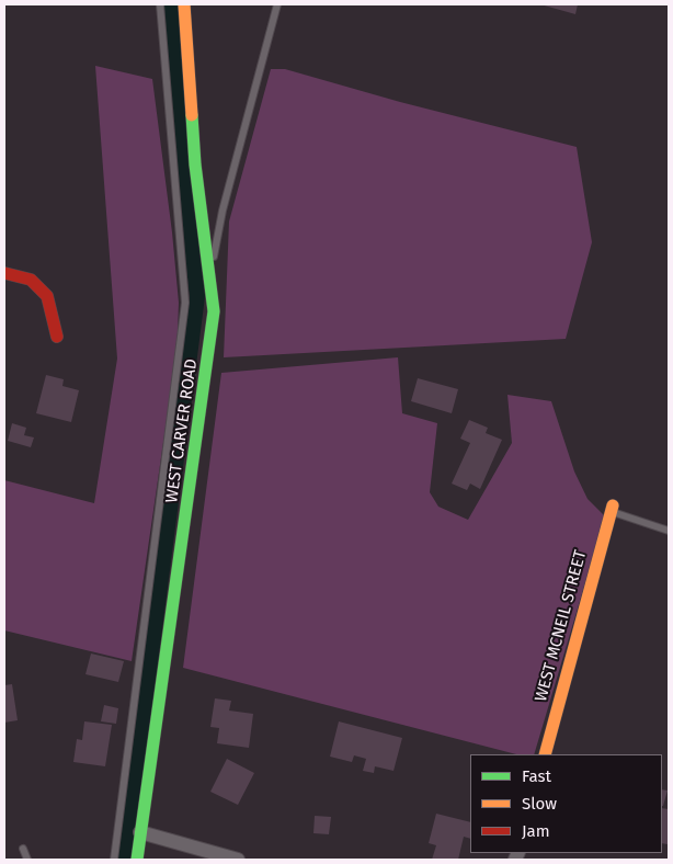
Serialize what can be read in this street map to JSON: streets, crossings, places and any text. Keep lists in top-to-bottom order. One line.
{"streets":{"street":["WEST CARVER ROAD","WEST MCNEIL STREET"]},"legend":["Fast","Slow","Jam"]}
